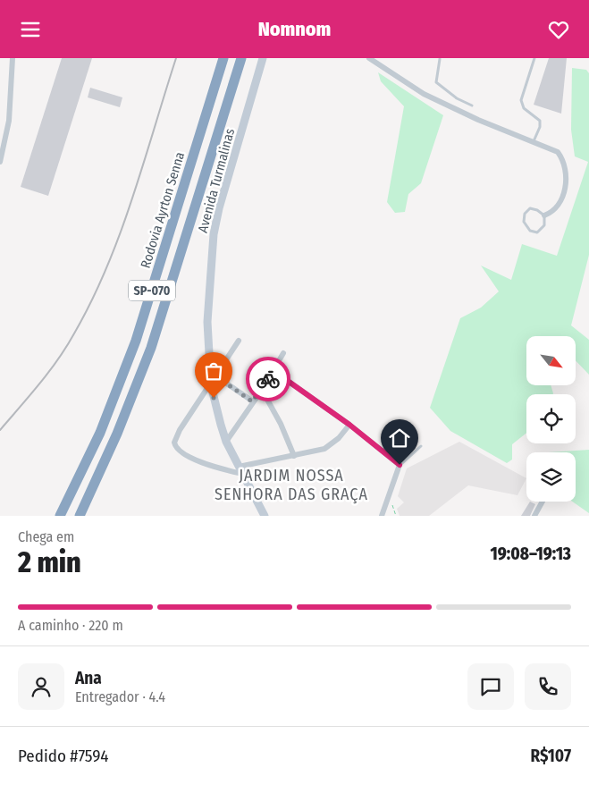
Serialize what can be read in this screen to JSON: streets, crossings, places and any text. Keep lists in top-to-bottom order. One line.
{"streets":{"highway":["Rodovia Ayrton Senna","SP-070"],"street":["Avenida Turmalinas"]},"districts":["JARDIM NOSSA SENHORA DAS GRAÇA"],"north":"bottom right","page":{"header":"Nomnom","heading":["2 min","Chega em","19:08–19:13"],"panel":["Ana","Entregador · 4.4","Pedido #7594","R$107"],"bar":"A caminho · 220 m"}}
